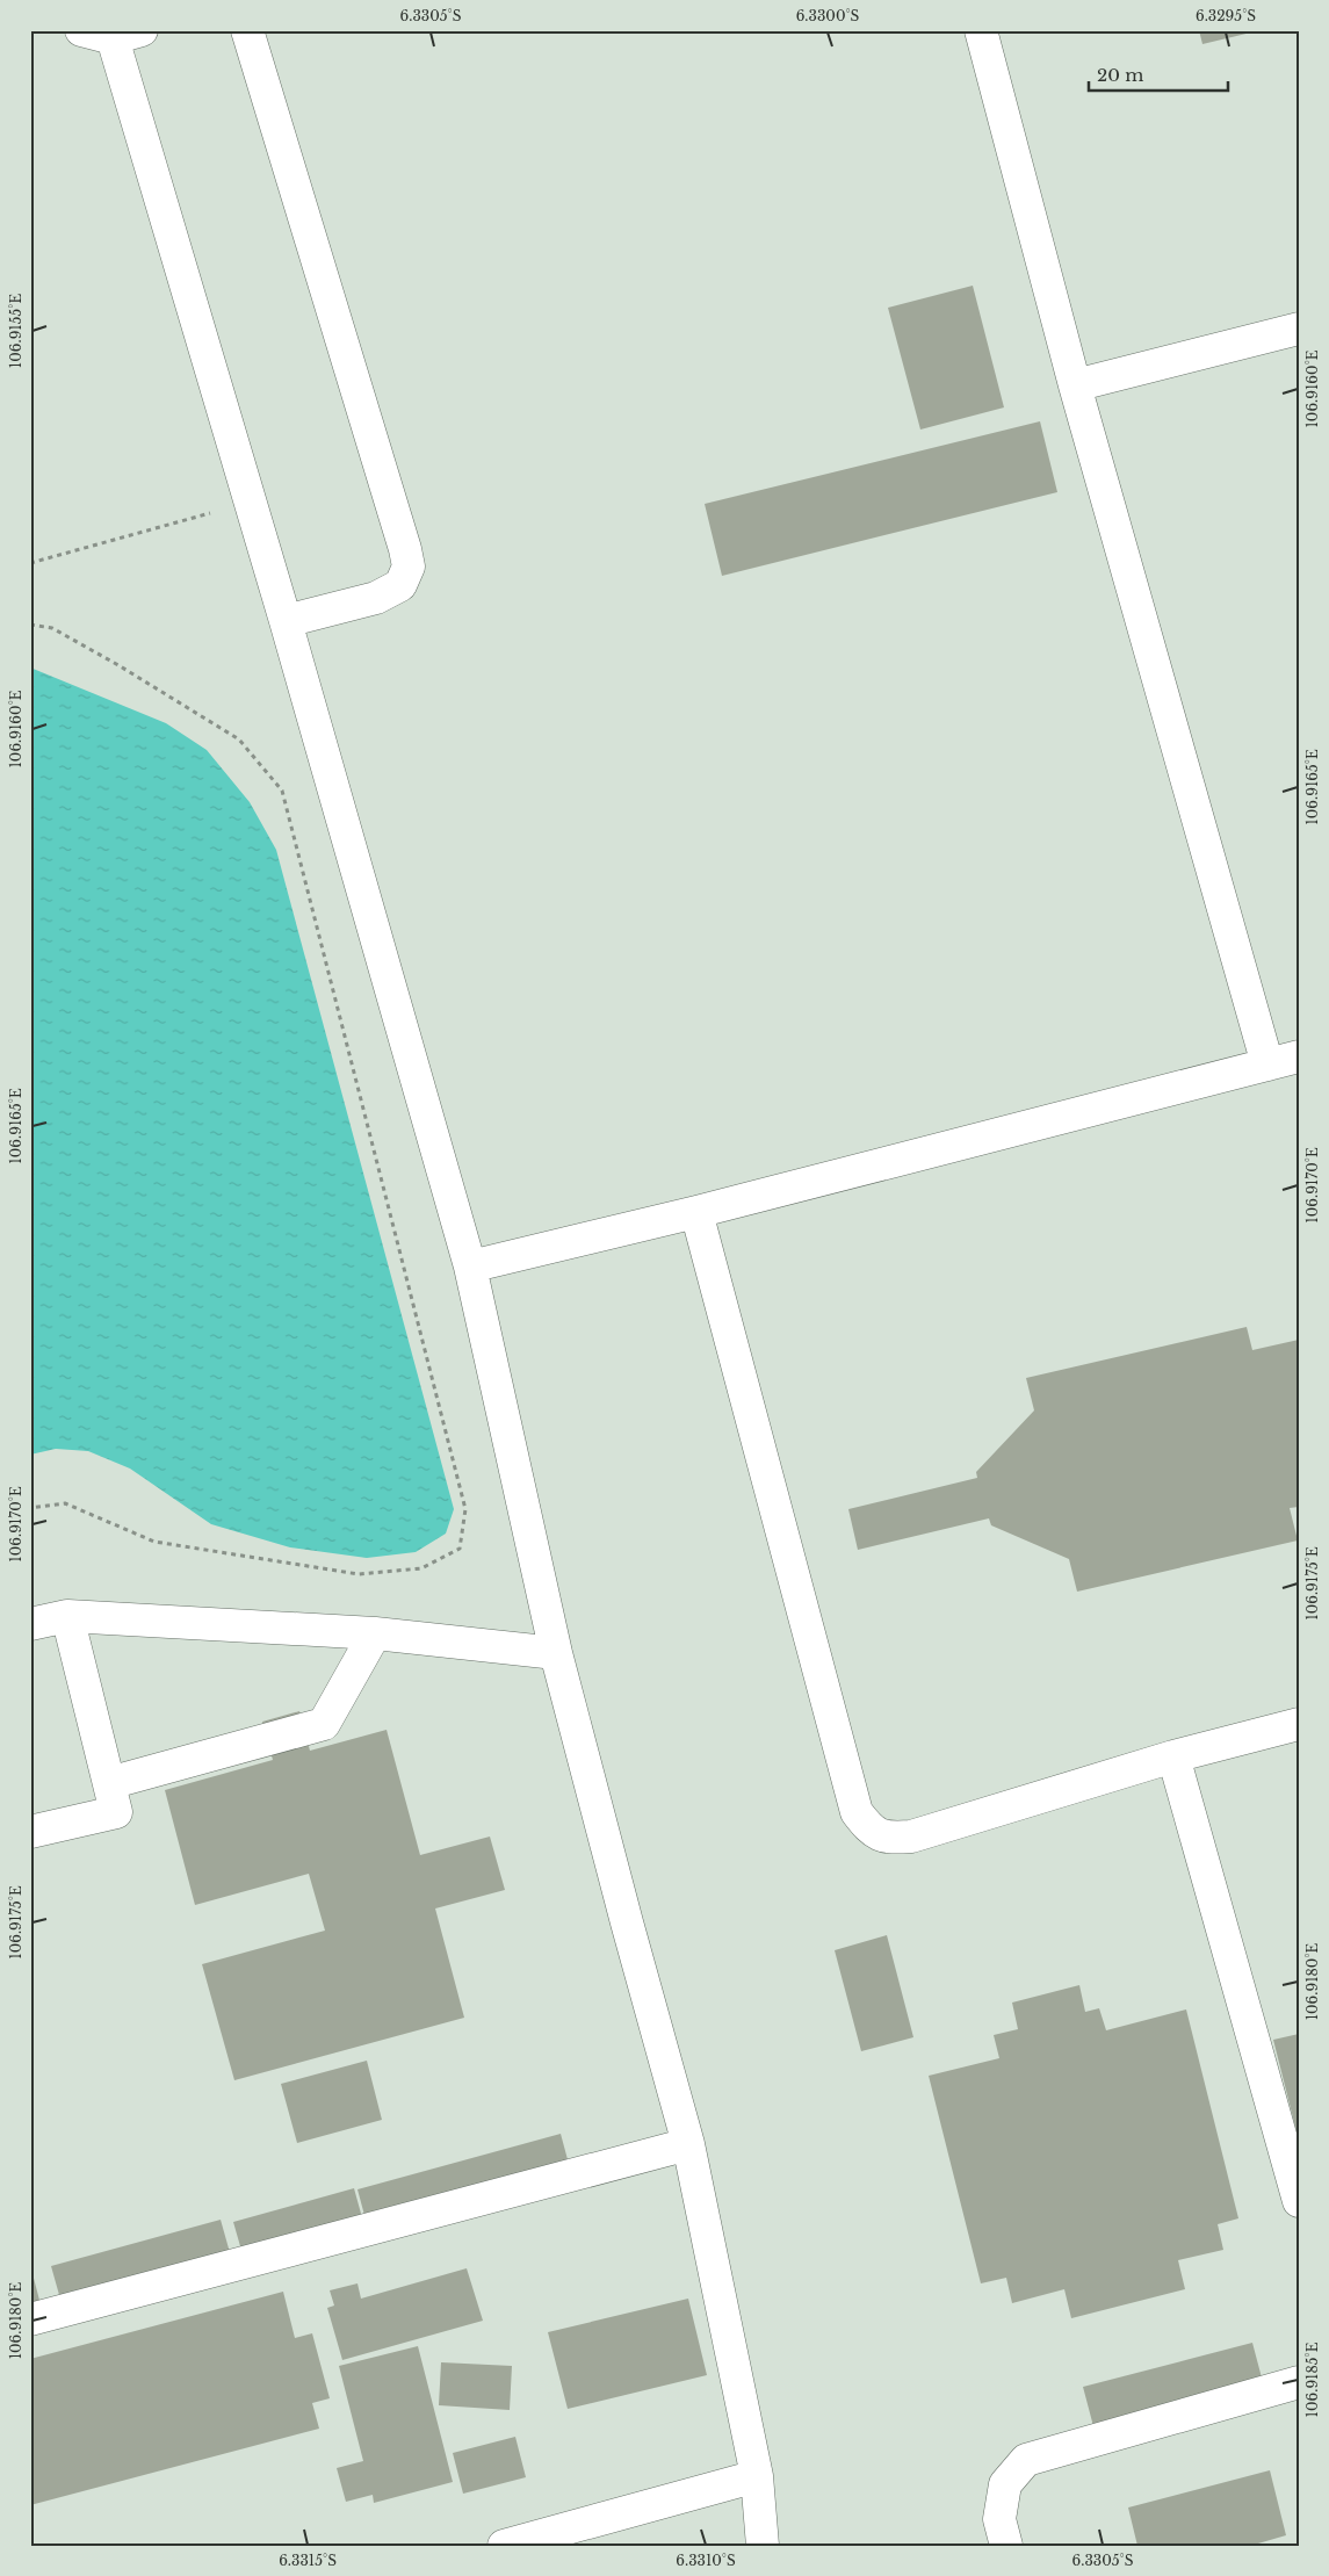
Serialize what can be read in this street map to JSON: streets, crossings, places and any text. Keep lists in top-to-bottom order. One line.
{"scale_bar":"20 m","coordinates":["6.3305°S","6.3300°S","6.3295°S","106.9155°E","106.9160°E","106.9165°E","106.9170°E","106.9175°E","106.9180°E","106.9185°E","6.3315°S","6.3310°S"]}
